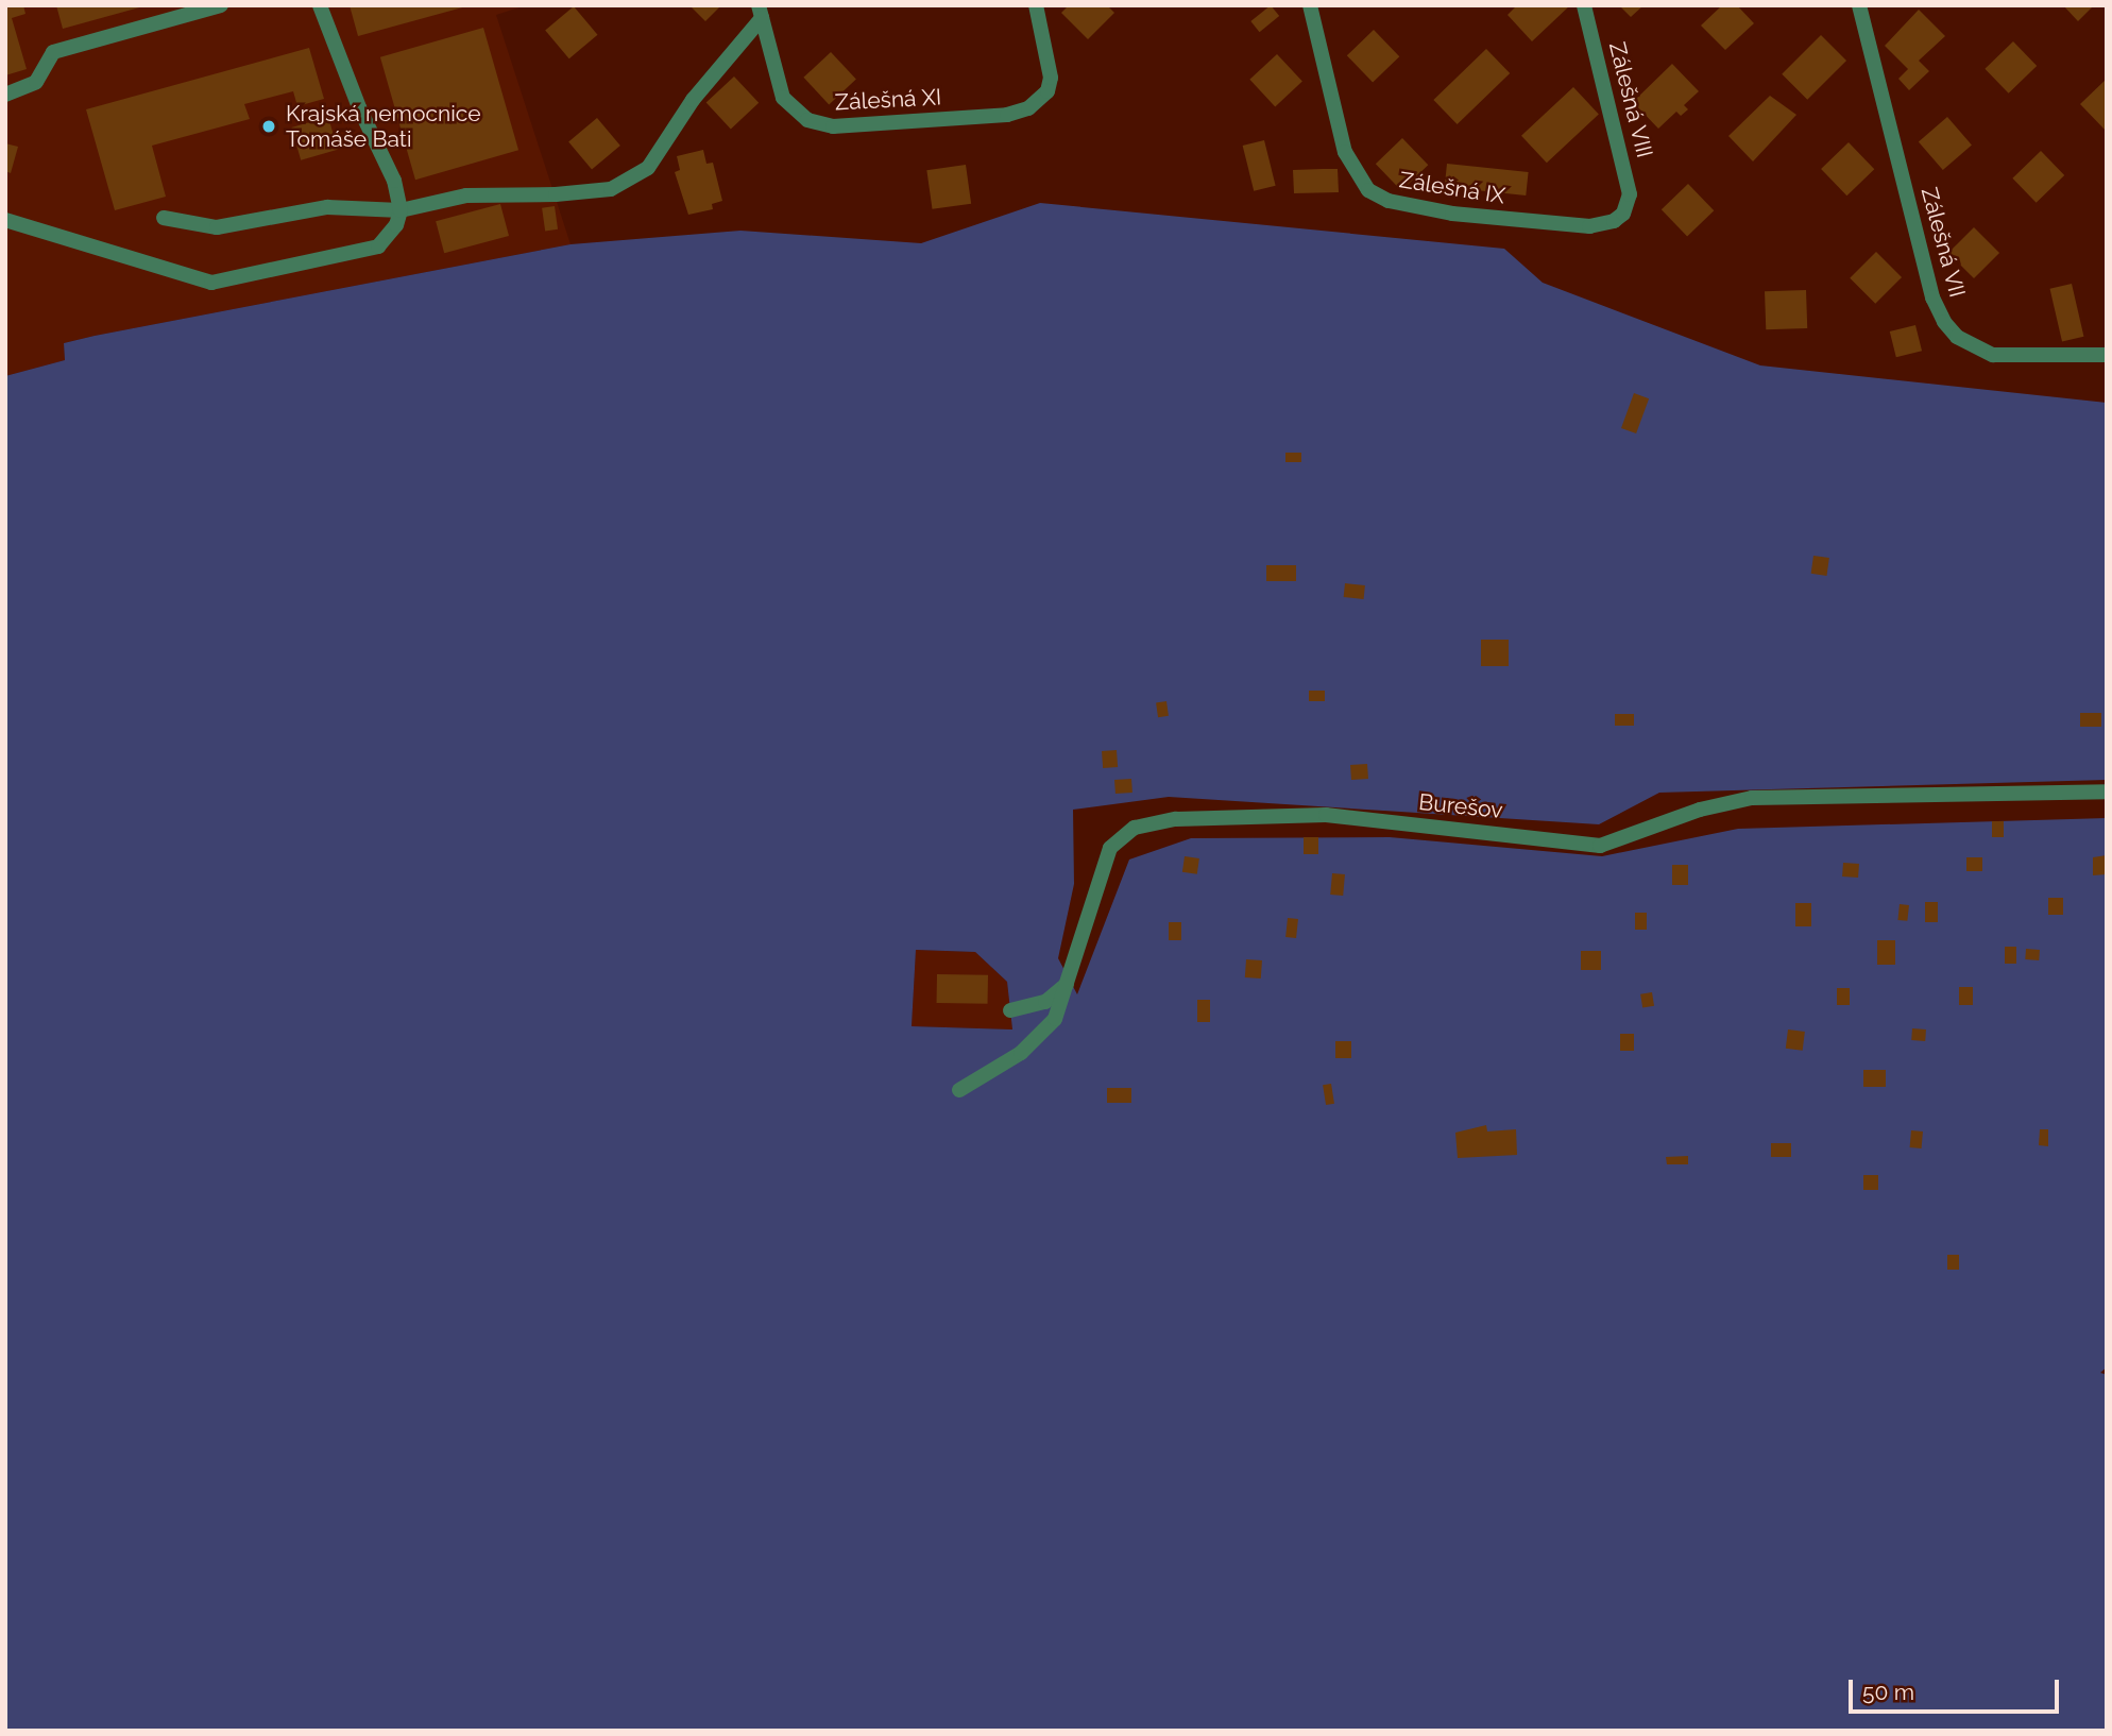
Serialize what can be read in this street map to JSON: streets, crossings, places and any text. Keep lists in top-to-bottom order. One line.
{"streets":{"street":["Zálešná XI","Zálešná VIII","Zálešná IX","Zálešná VII","Burešov"]},"crossings":[["Zálešná VIII","Zálešná IX"]],"places":["Krajská nemocnice Tomáše Bati"],"scale_bar":"50 m"}
